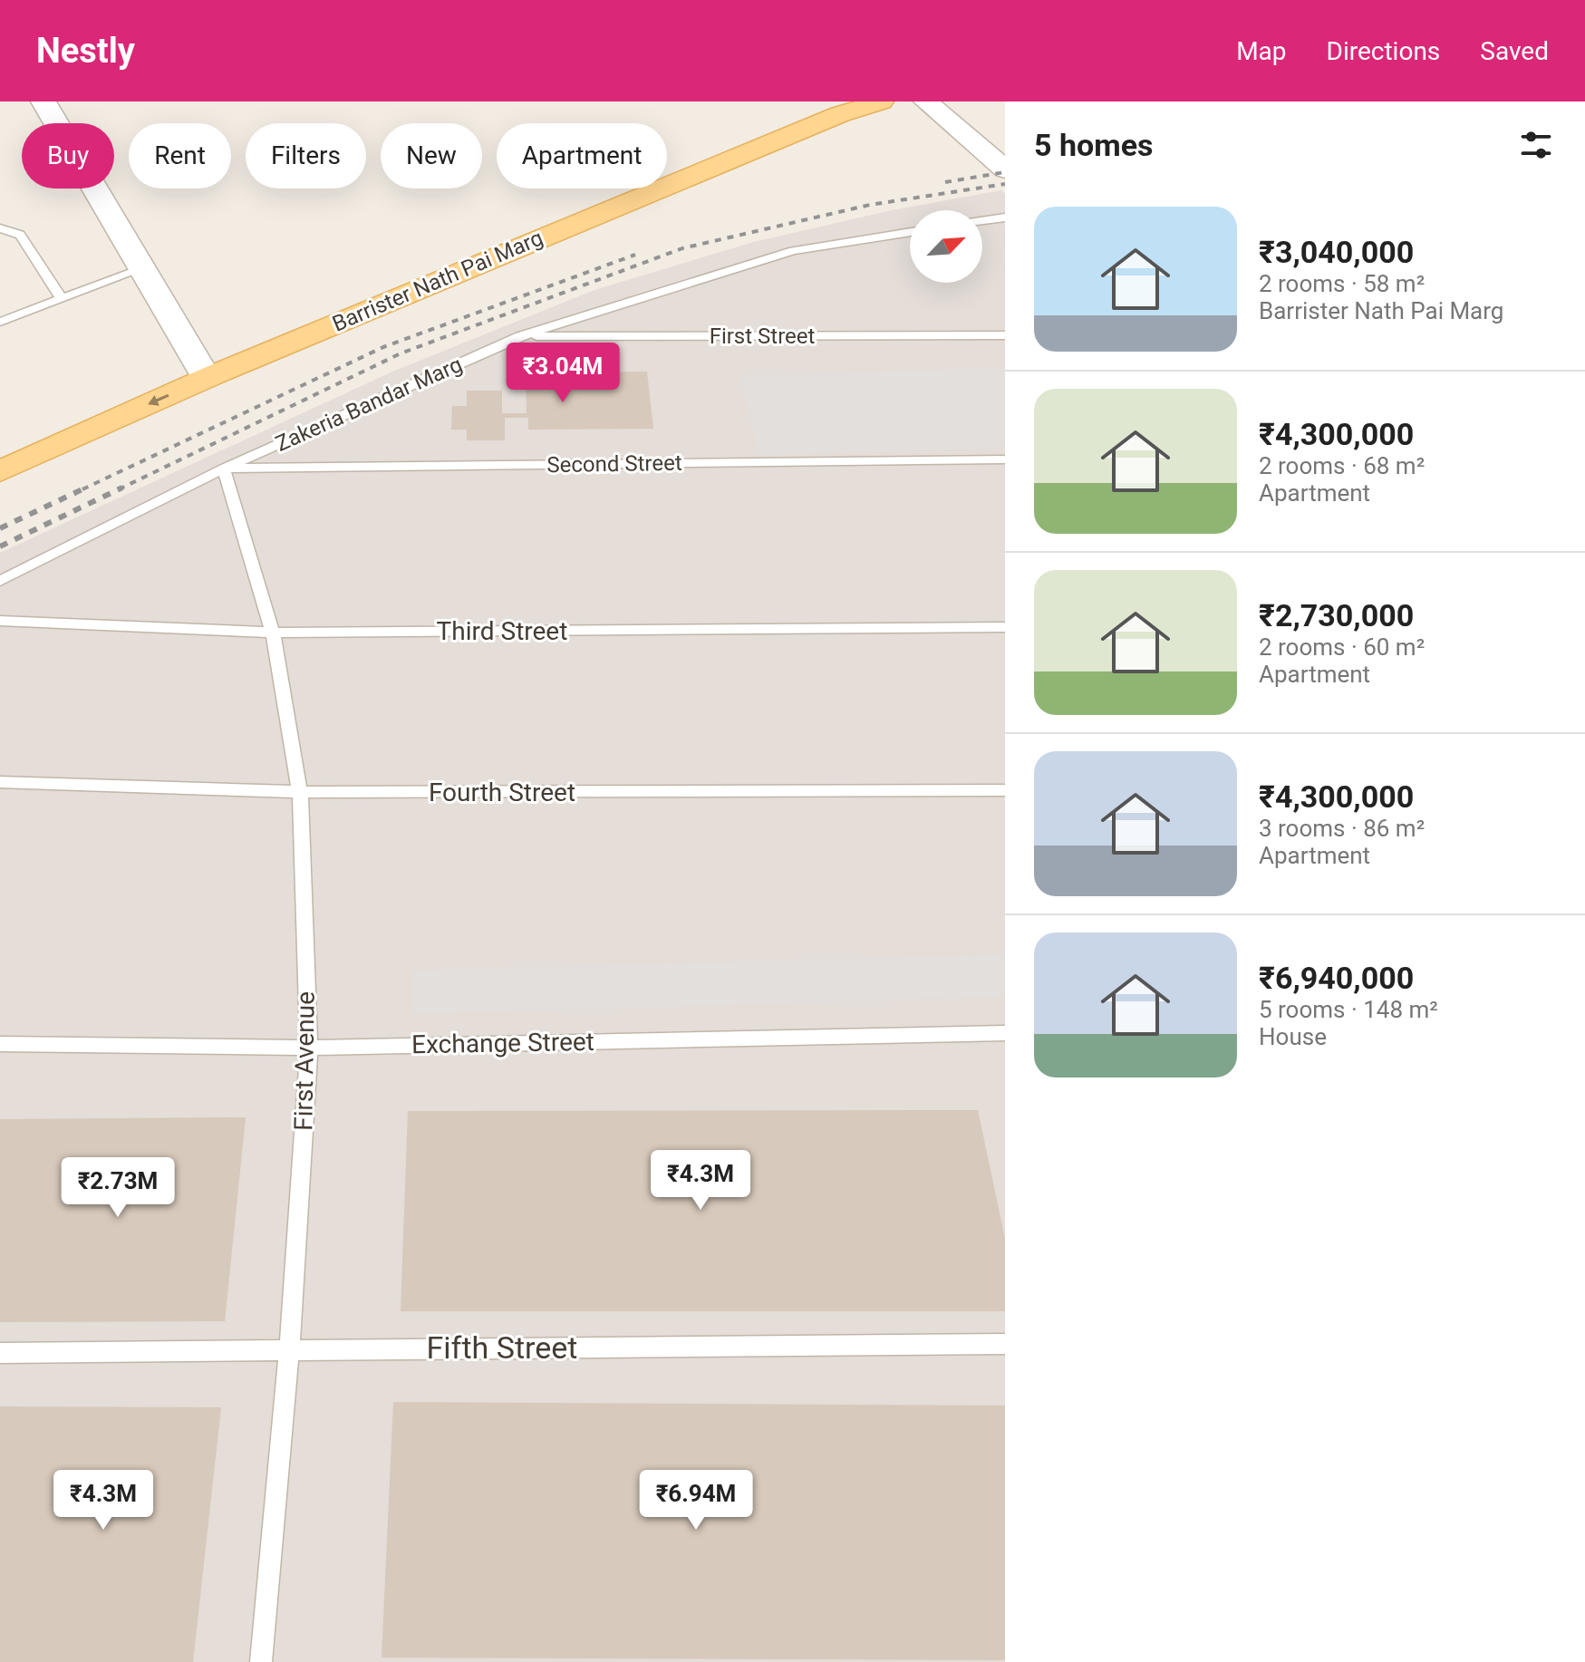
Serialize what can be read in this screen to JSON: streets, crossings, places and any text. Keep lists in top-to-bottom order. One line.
{"streets":{"main road":["Barrister Nath Pai Marg"],"lane":["First Street","Zakeria Bandar Marg","Second Street","Third Street","Fourth Street","Exchange Street","First Avenue","Fifth Street"]},"crossings":[["First Street","Zakeria Bandar Marg"],["Zakeria Bandar Marg","Second Street"],["Zakeria Bandar Marg","First Avenue"],["Second Street","First Avenue"],["Third Street","First Avenue"],["Fourth Street","First Avenue"],["Exchange Street","First Avenue"],["First Avenue","Fifth Street"]],"north":"top right","page":{"header":"Nestly","nav":["Map","Directions","Saved"],"heading":"5 homes","chip":["Buy","Rent","Filters","New","Apartment"],"list":[{"name":"₹3,040,000","note":"2 rooms · 58 m² · Barrister Nath Pai Marg"},{"name":"₹4,300,000","note":"2 rooms · 68 m² · Apartment"},{"name":"₹2,730,000","note":"2 rooms · 60 m² · Apartment"},{"name":"₹4,300,000","note":"3 rooms · 86 m² · Apartment"},{"name":"₹6,940,000","note":"5 rooms · 148 m² · House"}],"price":["₹3.04M","₹4.3M","₹2.73M","₹4.3M","₹6.94M"]}}
